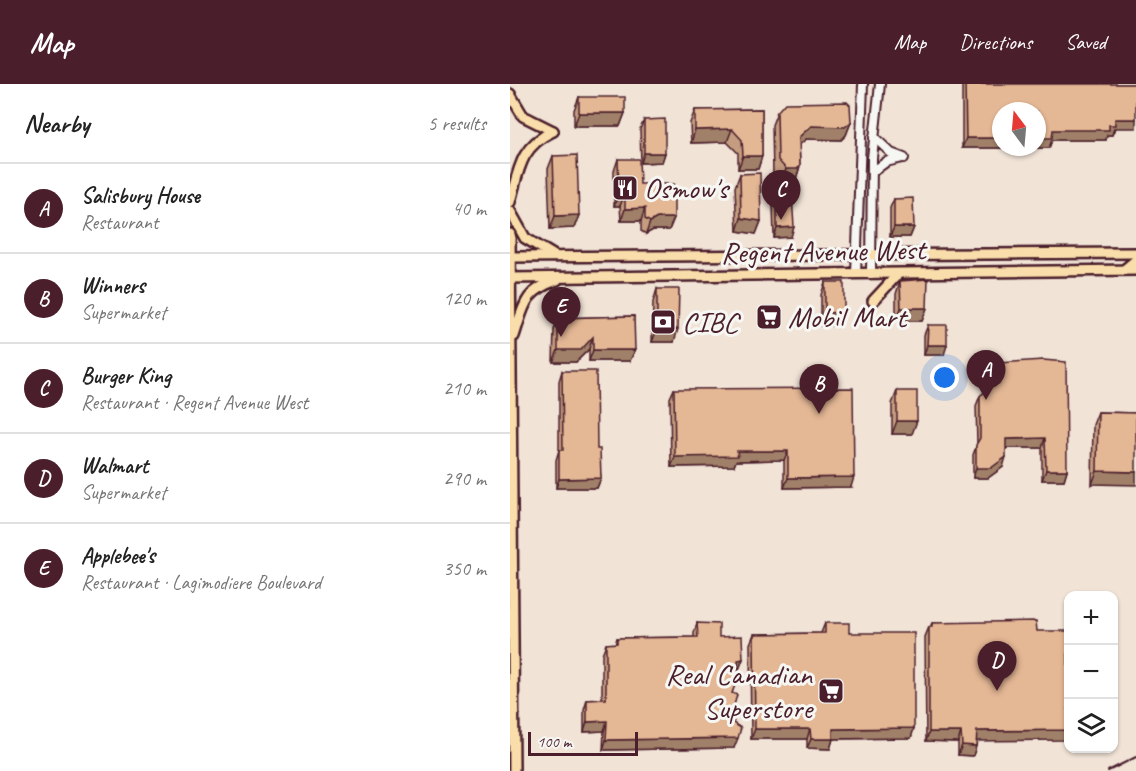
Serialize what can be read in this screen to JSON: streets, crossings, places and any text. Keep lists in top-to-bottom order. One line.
{"streets":{"main road":["Regent Avenue West"]},"places":{"restaurant":["Osmow's"],"supermarket":["Mobil Mart","Real Canadian Superstore"],"bank":["CIBC"]},"scale_bar":"100 m","north":"top","page":{"header":"Map","nav":["Map","Directions","Saved"],"heading":["Nearby","5 results"],"list":[{"mark":"A","name":"Salisbury House","note":"Restaurant","value":"40 m"},{"mark":"B","name":"Winners","note":"Supermarket","value":"120 m"},{"mark":"C","name":"Burger King","note":"Restaurant · Regent Avenue West","value":"210 m"},{"mark":"D","name":"Walmart","note":"Supermarket","value":"290 m"},{"mark":"E","name":"Applebee's","note":"Restaurant · Lagimodiere Boulevard","value":"350 m"}],"pins":["C","E","A","B","D"],"map_buttons":["+","−"],"scale":"100 m"}}
